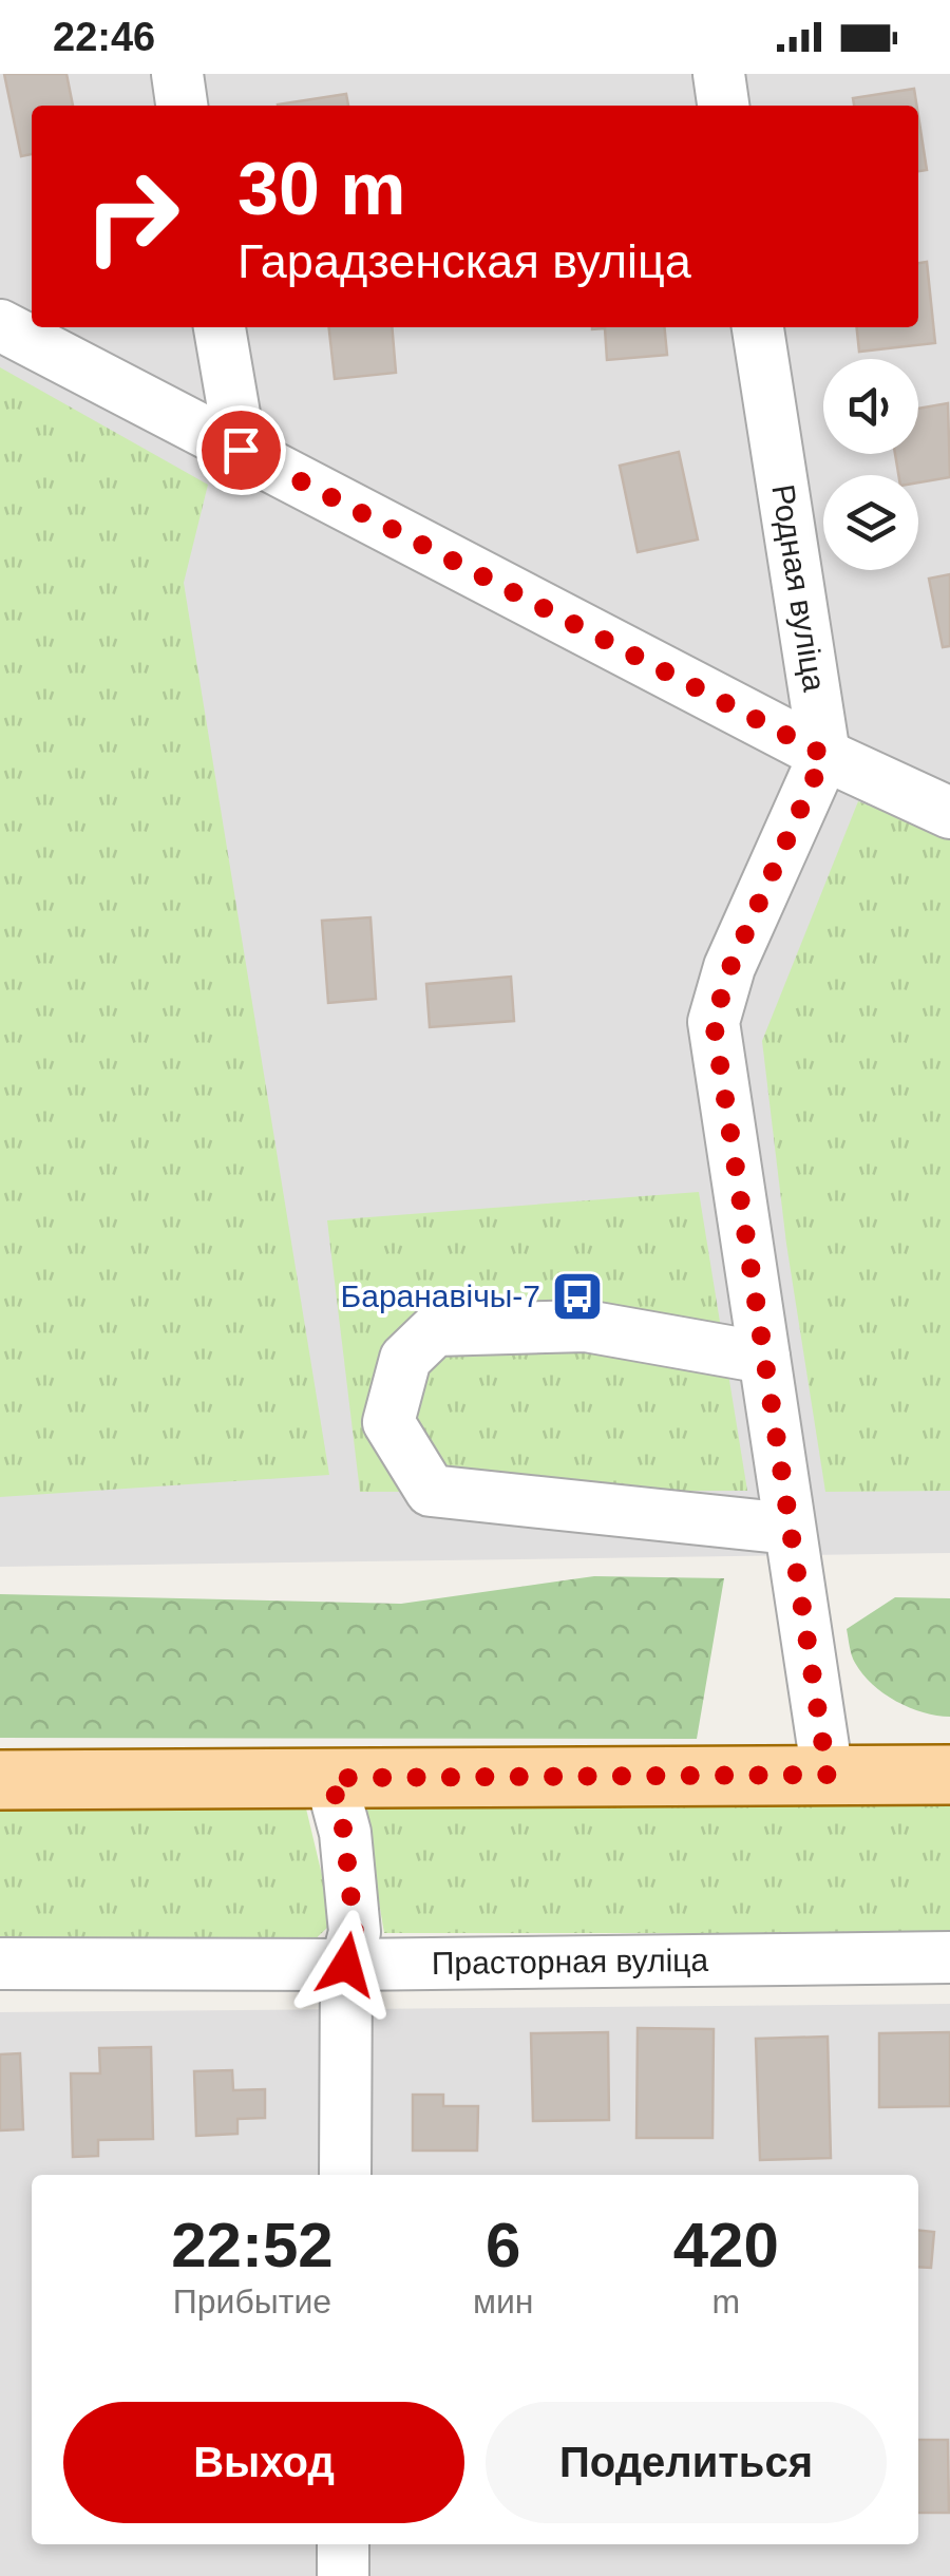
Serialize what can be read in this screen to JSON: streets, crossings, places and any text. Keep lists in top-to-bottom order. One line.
{"streets":{"street":["Родная вуліца","Прасторная вуліца"]},"places":{"bus stop":["Баранавічы-7"]},"page":{"status":"22:46","turn":["30 m","Гарадзенская вуліца"],"eta":["22:52","Прибытие","6","мин","420","m"],"buttons":["Выход","Поделиться"]}}
